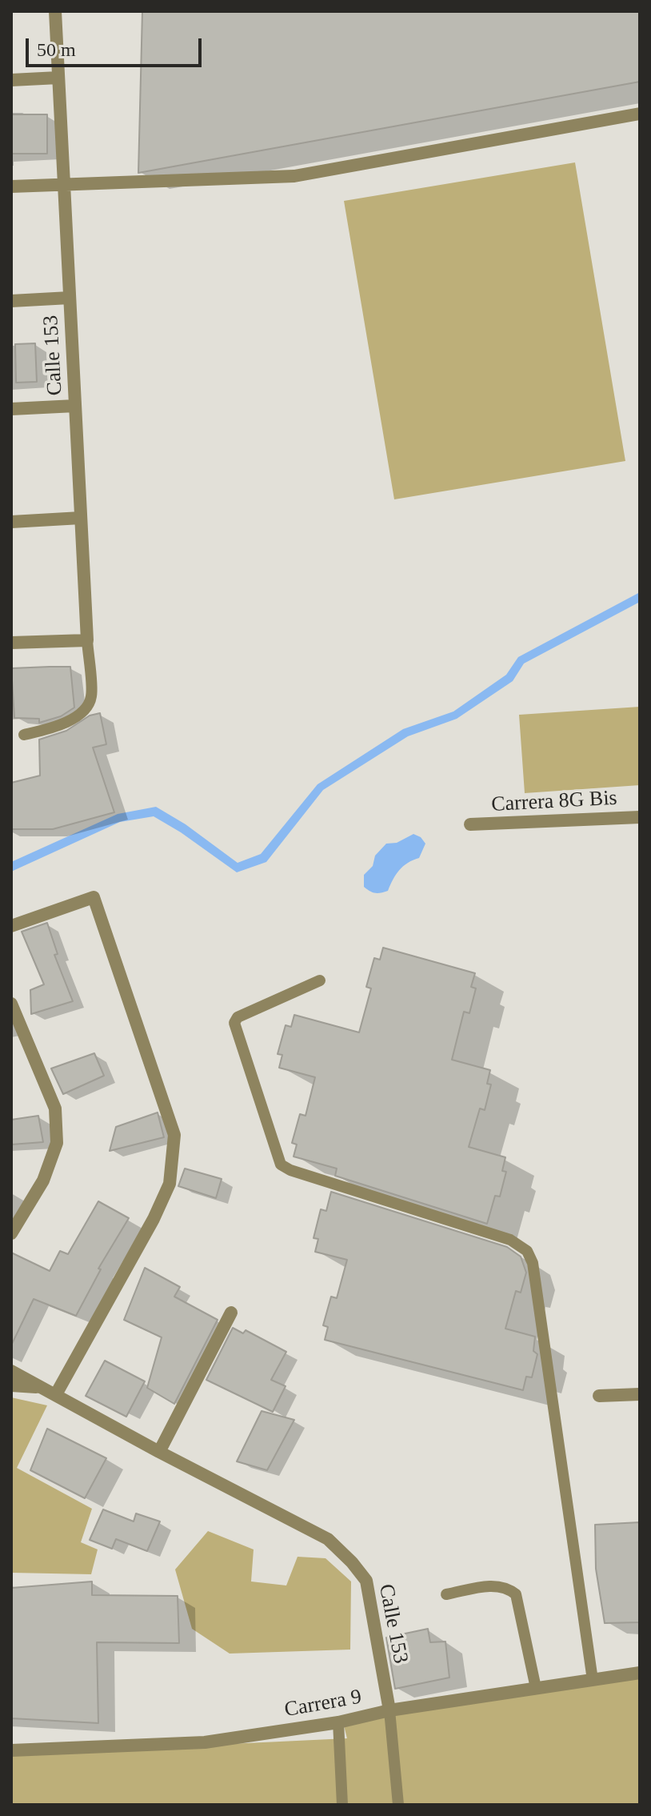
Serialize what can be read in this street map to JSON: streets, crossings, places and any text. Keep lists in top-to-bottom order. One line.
{"streets":{"street":["Calle 153","Carrera 8G Bis","Carrera 9"]},"crossings":[["Calle 153","Carrera 9"]],"scale_bar":"50 m"}
